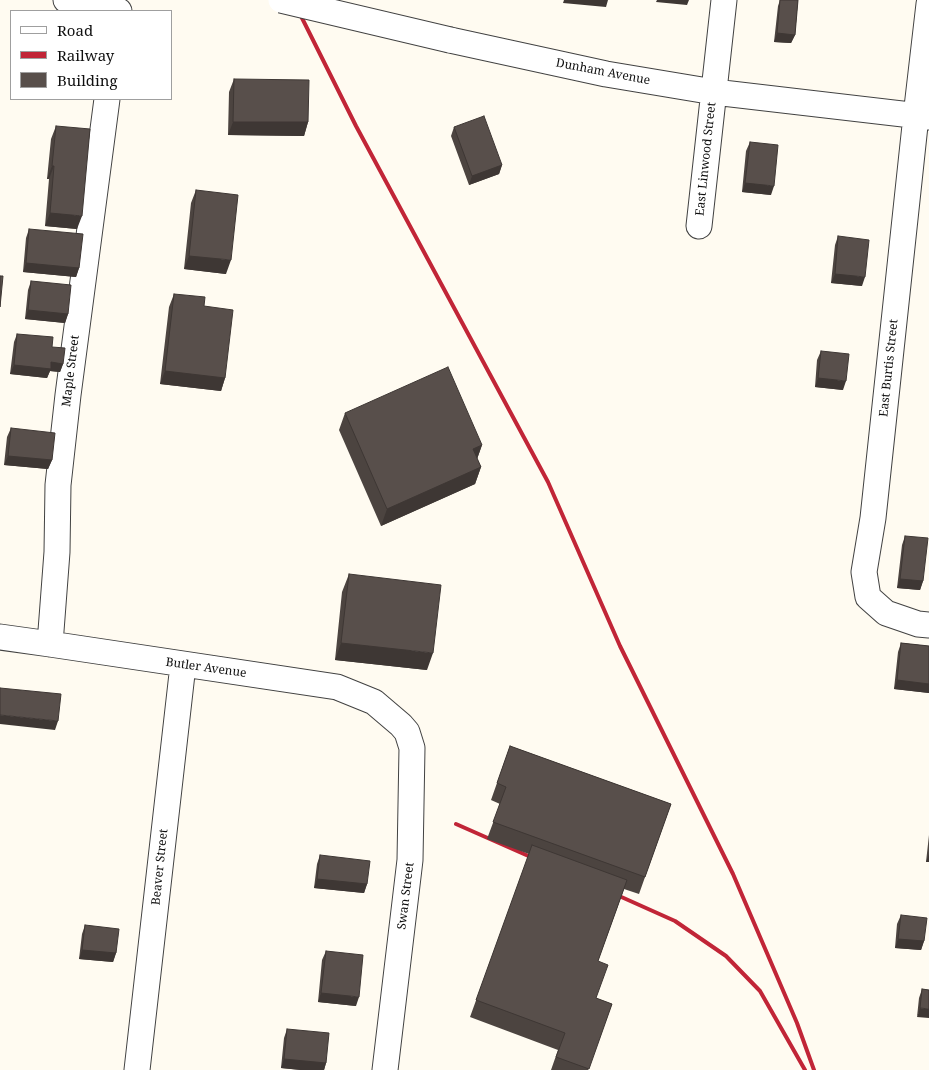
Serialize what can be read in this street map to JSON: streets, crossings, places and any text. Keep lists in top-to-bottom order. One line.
{"streets":{"street":["Dunham Avenue","East Linwood Street","East Burtis Street","Maple Street","Butler Avenue","Beaver Street","Swan Street"]},"crossings":[["Dunham Avenue","East Linwood Street"],["Dunham Avenue","East Burtis Street"],["Maple Street","Butler Avenue"],["Butler Avenue","Beaver Street"],["Butler Avenue","Swan Street"]],"legend":["Road","Railway","Building"]}
